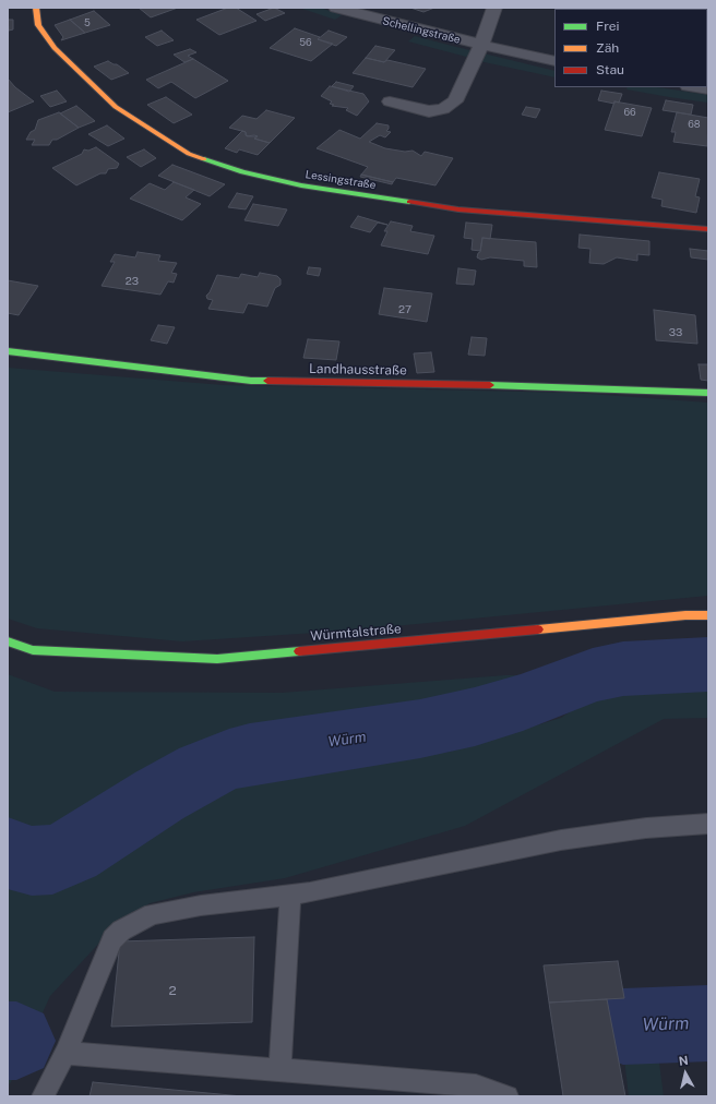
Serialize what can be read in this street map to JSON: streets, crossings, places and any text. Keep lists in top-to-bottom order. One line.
{"streets":{"street":["Schellingstraße","Lessingstraße","Landhausstraße","Würmtalstraße"]},"water":["Würm"],"house_numbers":["5","56","66","68","23","27","33","2"],"legend":["Frei","Zäh","Stau"],"north":"top"}
